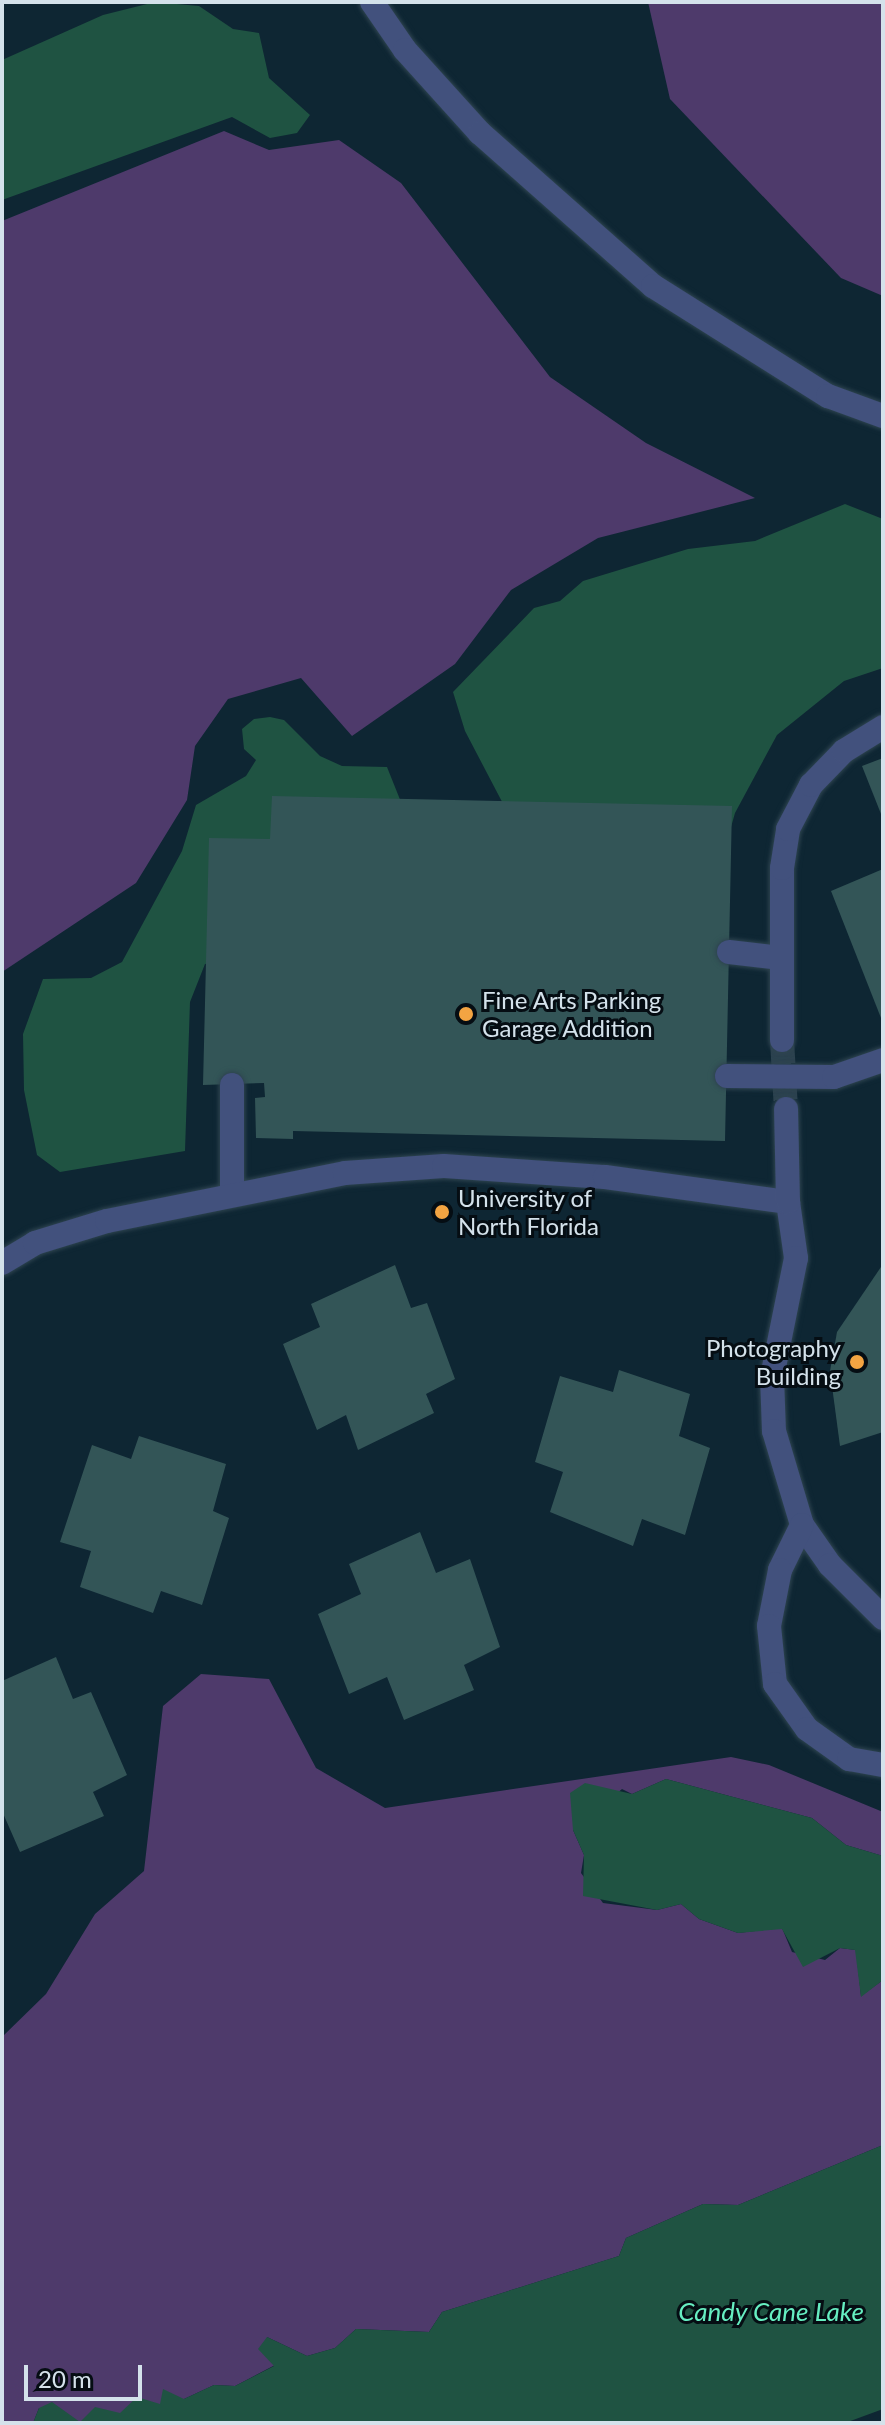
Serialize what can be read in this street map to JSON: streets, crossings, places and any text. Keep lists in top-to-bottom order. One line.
{"water":["Candy Cane Lake"],"places":["Fine Arts Parking Garage Addition","University of North Florida","Photography Building"],"scale_bar":"20 m"}
